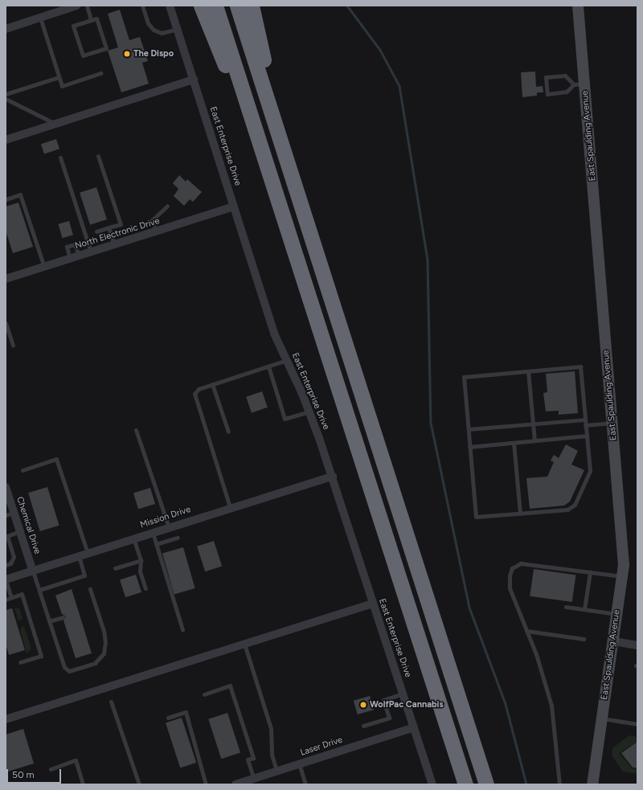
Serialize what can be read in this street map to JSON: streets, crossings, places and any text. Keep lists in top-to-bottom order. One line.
{"streets":{"street":["East Spaulding Avenue","East Enterprise Drive","North Electronic Drive","Mission Drive","Chemical Drive","Laser Drive"]},"crossings":[["East Enterprise Drive","North Electronic Drive"],["East Enterprise Drive","Mission Drive"],["East Enterprise Drive","Laser Drive"],["Mission Drive","Chemical Drive"]],"places":["The Dispo","WolfPac Cannabis"],"scale_bar":"50 m"}
